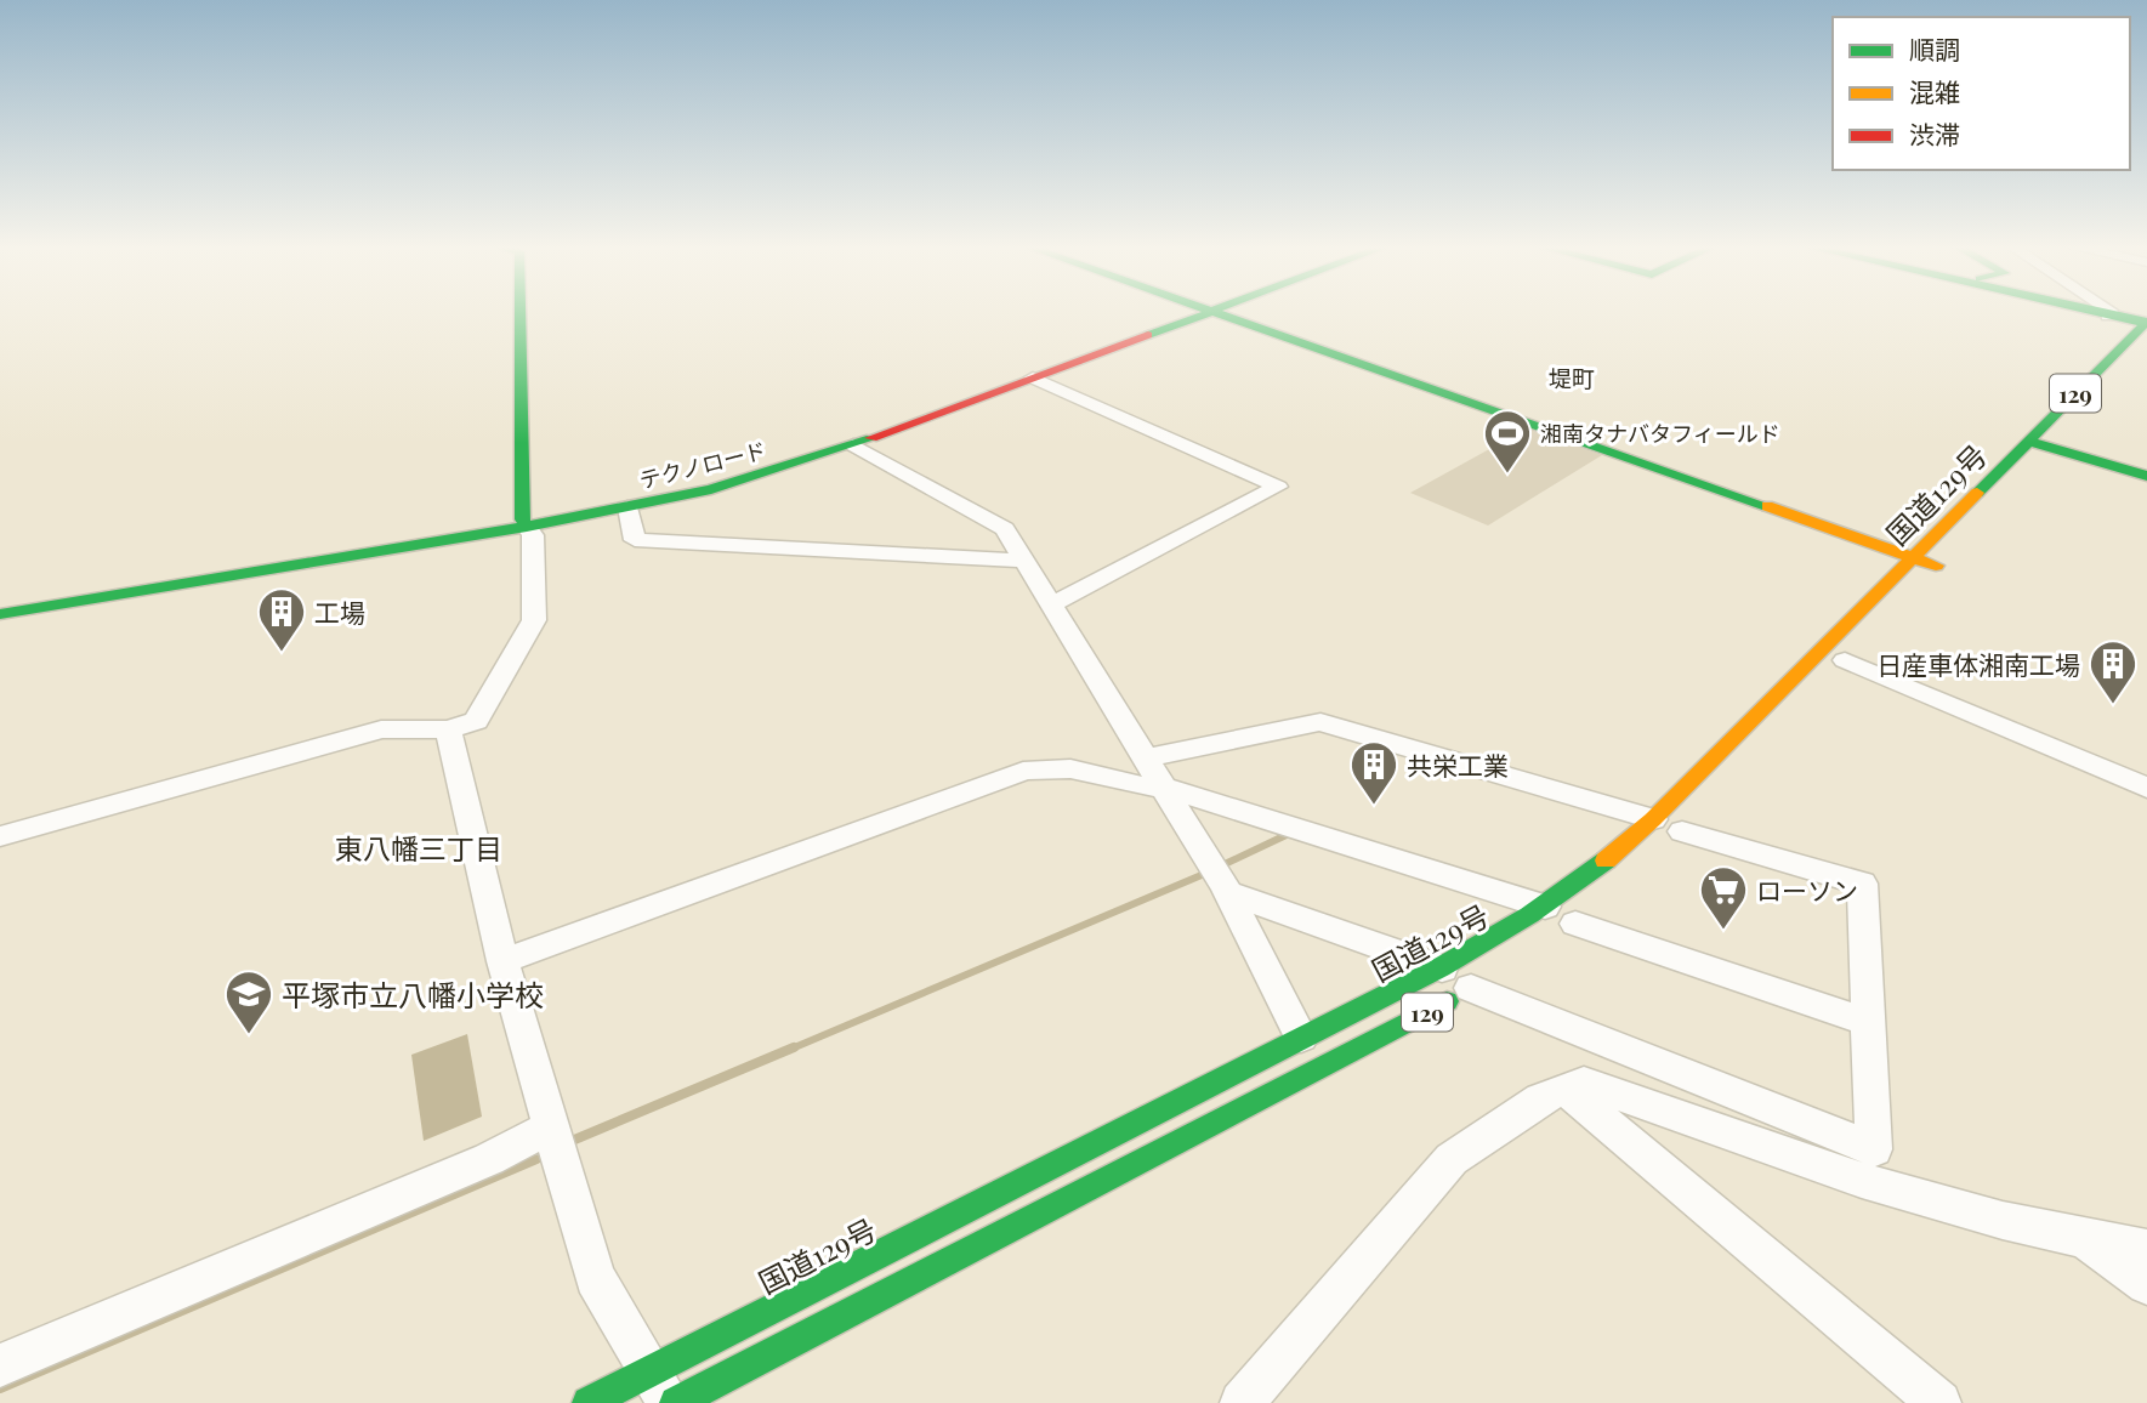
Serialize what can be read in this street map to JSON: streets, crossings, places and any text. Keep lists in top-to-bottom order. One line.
{"streets":{"main road":["129","テクノロード","国道129号"]},"districts":["堤町","東八幡三丁目"],"places":{"sports":["湘南タナバタフィールド"],"building":["工場","日産車体湘南工場","共栄工業"],"supermarket":["ローソン"],"school or university":["平塚市立八幡小学校"]},"legend":["順調","混雑","渋滞"]}
